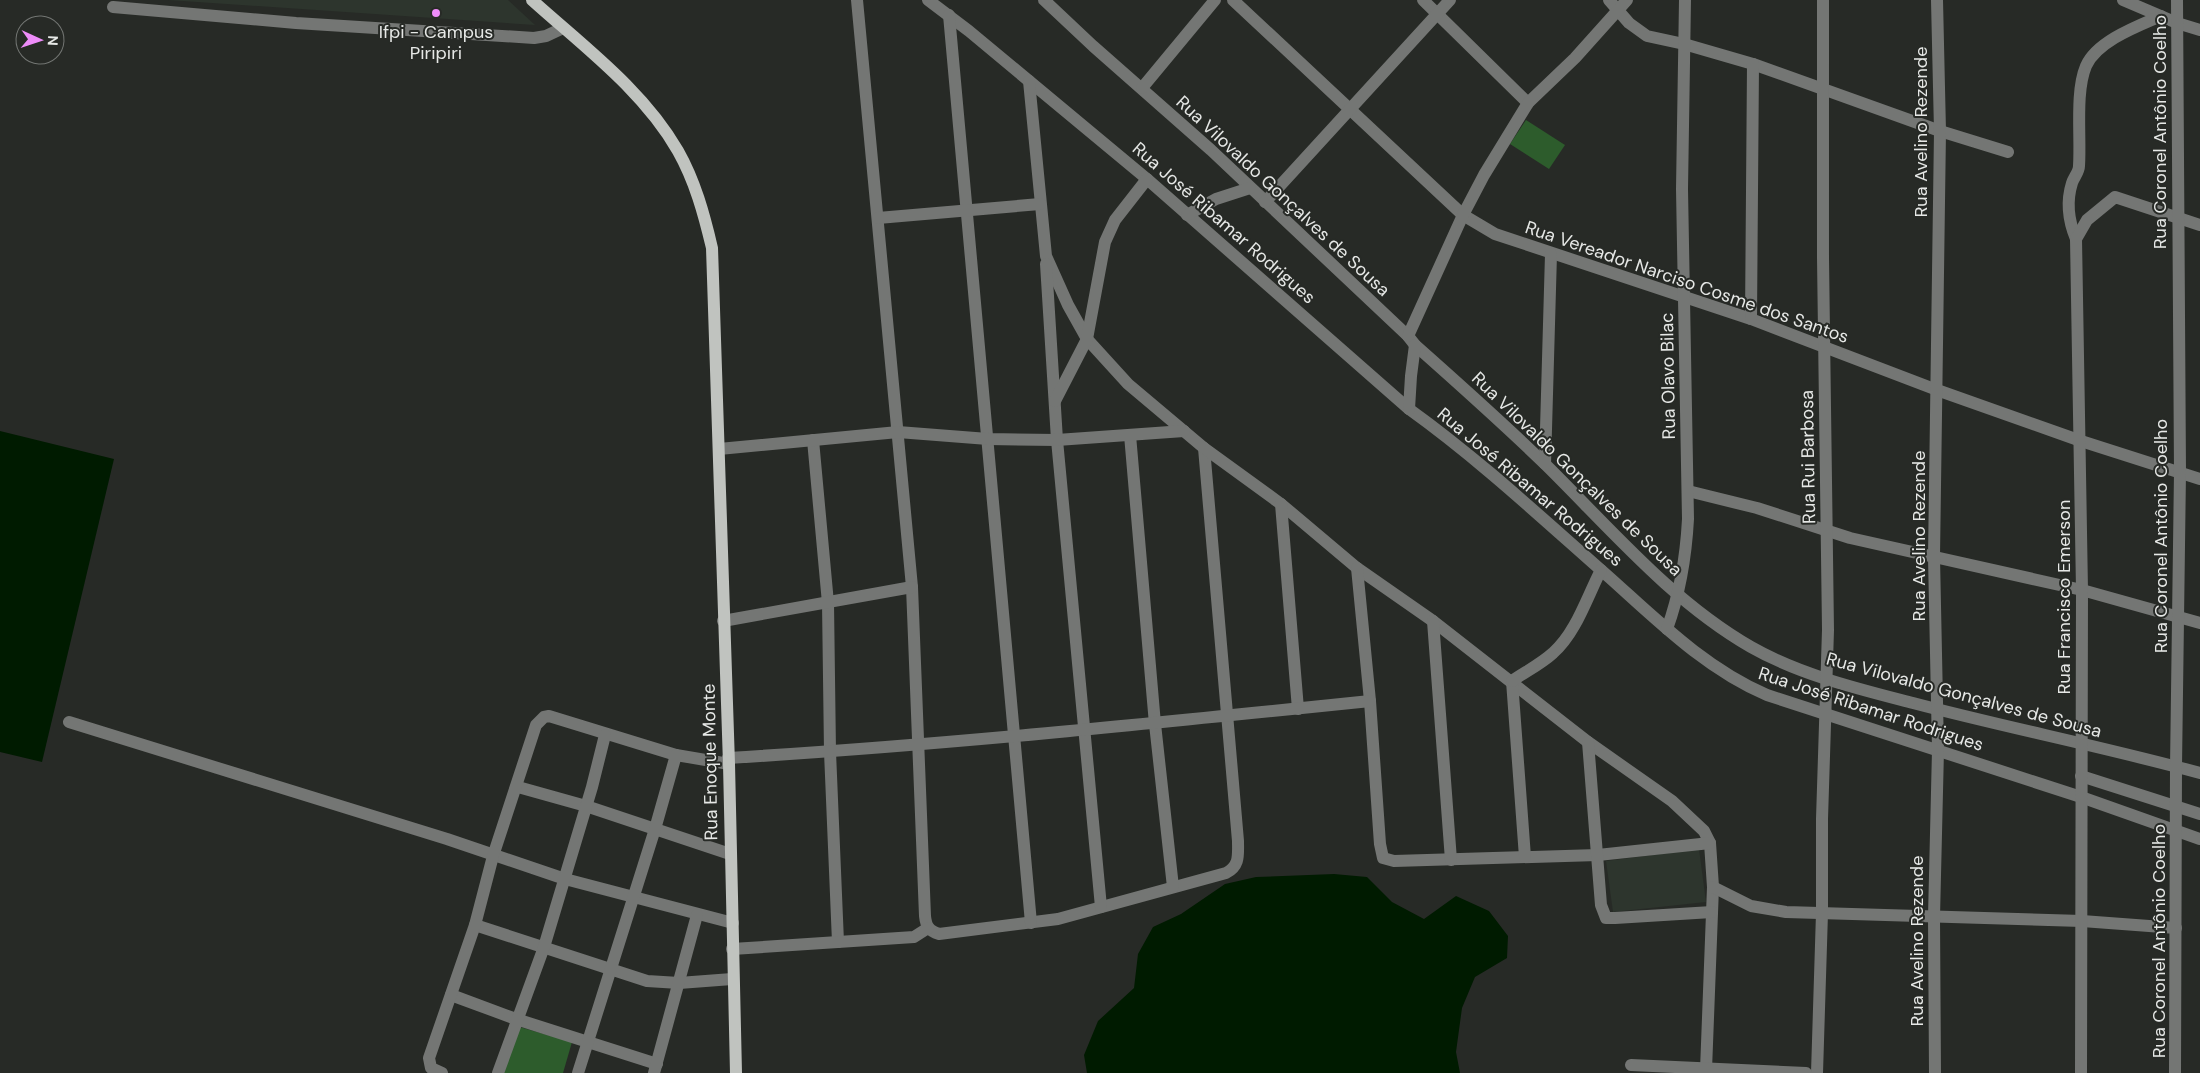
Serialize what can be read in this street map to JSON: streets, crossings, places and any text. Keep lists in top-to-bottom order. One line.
{"streets":{"main road":["Rua Enoque Monte"],"street":["Rua Avelino Rezende","Rua Coronel Antônio Coelho","Rua Vilovaldo Gonçalves de Sousa","Rua José Ribamar Rodrigues","Rua Vereador Narciso Cosme dos Santos","Rua Olavo Bilac","Rua Rui Barbosa","Rua Francisco Emerson"]},"crossings":[["Rua Avelino Rezende","Rua Vilovaldo Gonçalves de Sousa"],["Rua Avelino Rezende","Rua José Ribamar Rodrigues"],["Rua Avelino Rezende","Rua Vereador Narciso Cosme dos Santos"],["Rua Coronel Antônio Coelho","Rua Vilovaldo Gonçalves de Sousa"],["Rua Coronel Antônio Coelho","Rua José Ribamar Rodrigues"],["Rua Coronel Antônio Coelho","Rua Vereador Narciso Cosme dos Santos"],["Rua Vilovaldo Gonçalves de Sousa","Rua Olavo Bilac"],["Rua Vilovaldo Gonçalves de Sousa","Rua Rui Barbosa"],["Rua Vilovaldo Gonçalves de Sousa","Rua Francisco Emerson"],["Rua José Ribamar Rodrigues","Rua Olavo Bilac"],["Rua José Ribamar Rodrigues","Rua Rui Barbosa"],["Rua José Ribamar Rodrigues","Rua Francisco Emerson"],["Rua Vereador Narciso Cosme dos Santos","Rua Olavo Bilac"],["Rua Vereador Narciso Cosme dos Santos","Rua Rui Barbosa"],["Rua Vereador Narciso Cosme dos Santos","Rua Francisco Emerson"]],"places":["Ifpi - Campus Piripiri"],"north":"right"}
